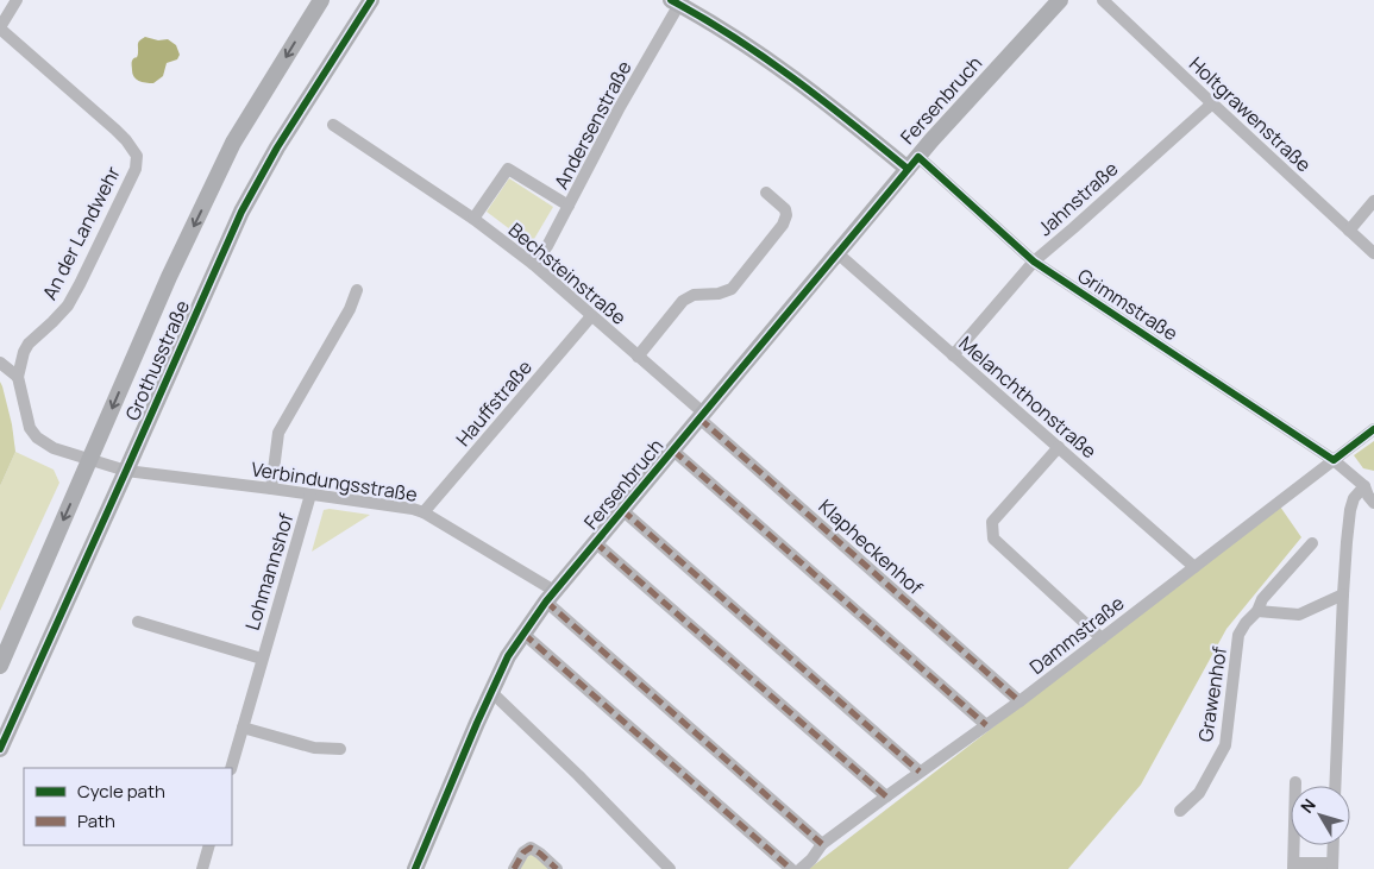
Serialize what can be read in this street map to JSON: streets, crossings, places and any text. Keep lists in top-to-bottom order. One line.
{"streets":{"main road":["Fersenbruch","Grimmstraße","Grothusstraße"],"street":["Holtgrawenstraße","Andersenstraße","Jahnstraße","An der Landwehr","Bechsteinstraße","Melanchthonstraße","Hauffstraße","Verbindungsstraße","Klapheckenhof","Lohmannshof","Dammstraße","Grawenhof"]},"crossings":[["Fersenbruch","Bechsteinstraße"],["Fersenbruch","Grimmstraße"],["Fersenbruch","Melanchthonstraße"],["Fersenbruch","Verbindungsstraße"],["Fersenbruch","Klapheckenhof"],["Holtgrawenstraße","Jahnstraße"],["Andersenstraße","Bechsteinstraße"],["Andersenstraße","Grimmstraße"],["Jahnstraße","Grimmstraße"],["Jahnstraße","Melanchthonstraße"],["An der Landwehr","Grothusstraße"],["An der Landwehr","Verbindungsstraße"],["Bechsteinstraße","Hauffstraße"],["Bechsteinstraße","Klapheckenhof"],["Grimmstraße","Dammstraße"],["Grothusstraße","Verbindungsstraße"],["Melanchthonstraße","Dammstraße"],["Hauffstraße","Verbindungsstraße"],["Verbindungsstraße","Lohmannshof"],["Klapheckenhof","Dammstraße"]],"legend":["Cycle path","Path"],"north":"top left"}
